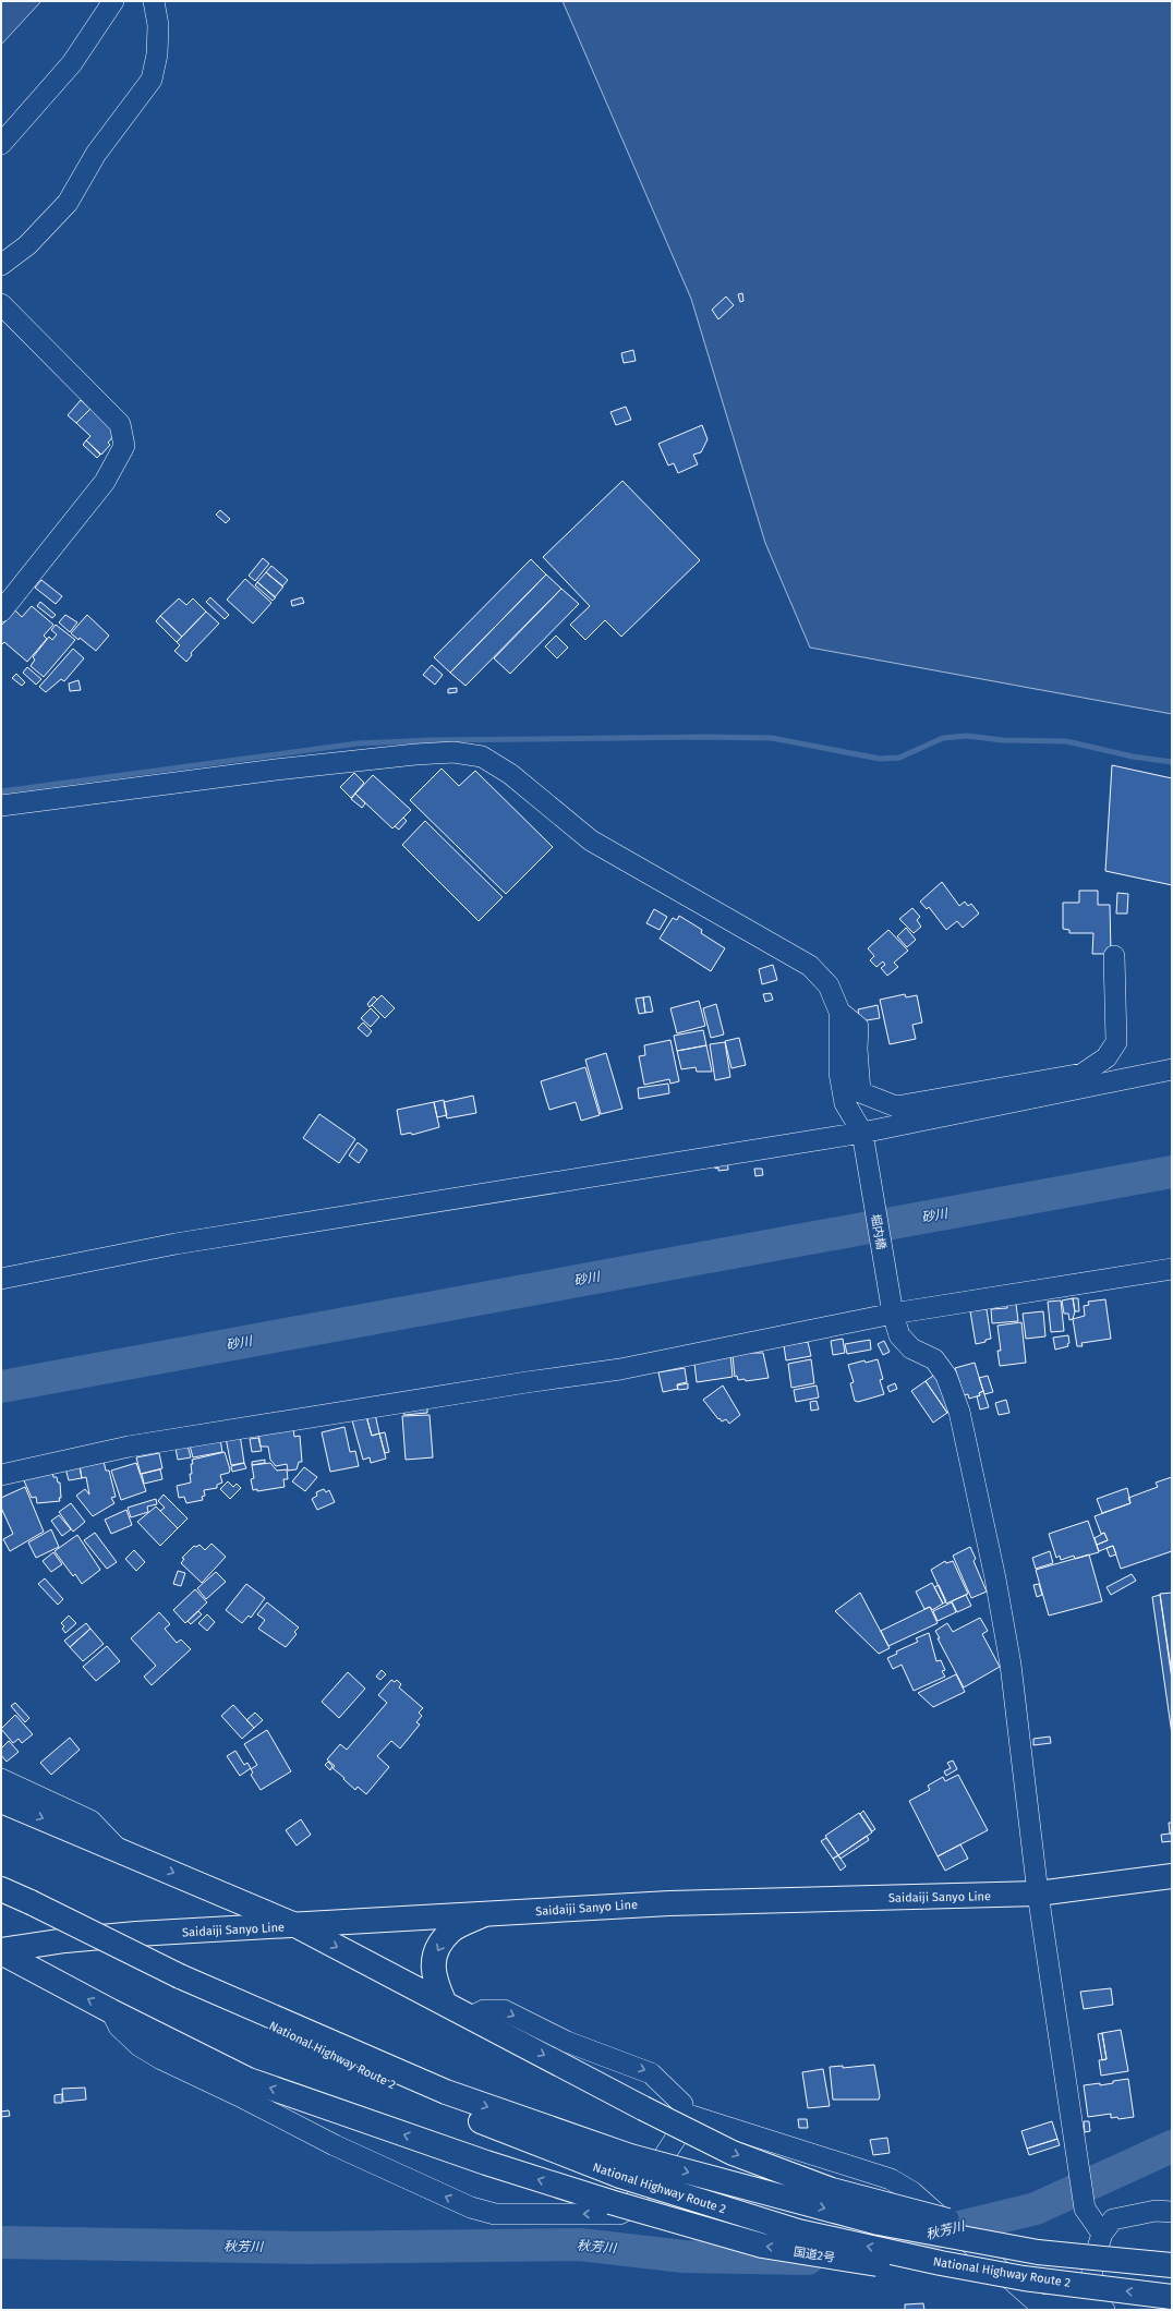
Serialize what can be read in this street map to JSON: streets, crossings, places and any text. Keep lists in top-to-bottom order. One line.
{"streets":{"main road":["Saidaiji Sanyo Line","National Highway Route 2","国道2号"],"street":["堀内橋"]},"crossings":[["堀内橋","Saidaiji Sanyo Line"],["Saidaiji Sanyo Line","国道2号"],["National Highway Route 2","国道2号"]],"water":["砂川","秋芳川"]}
